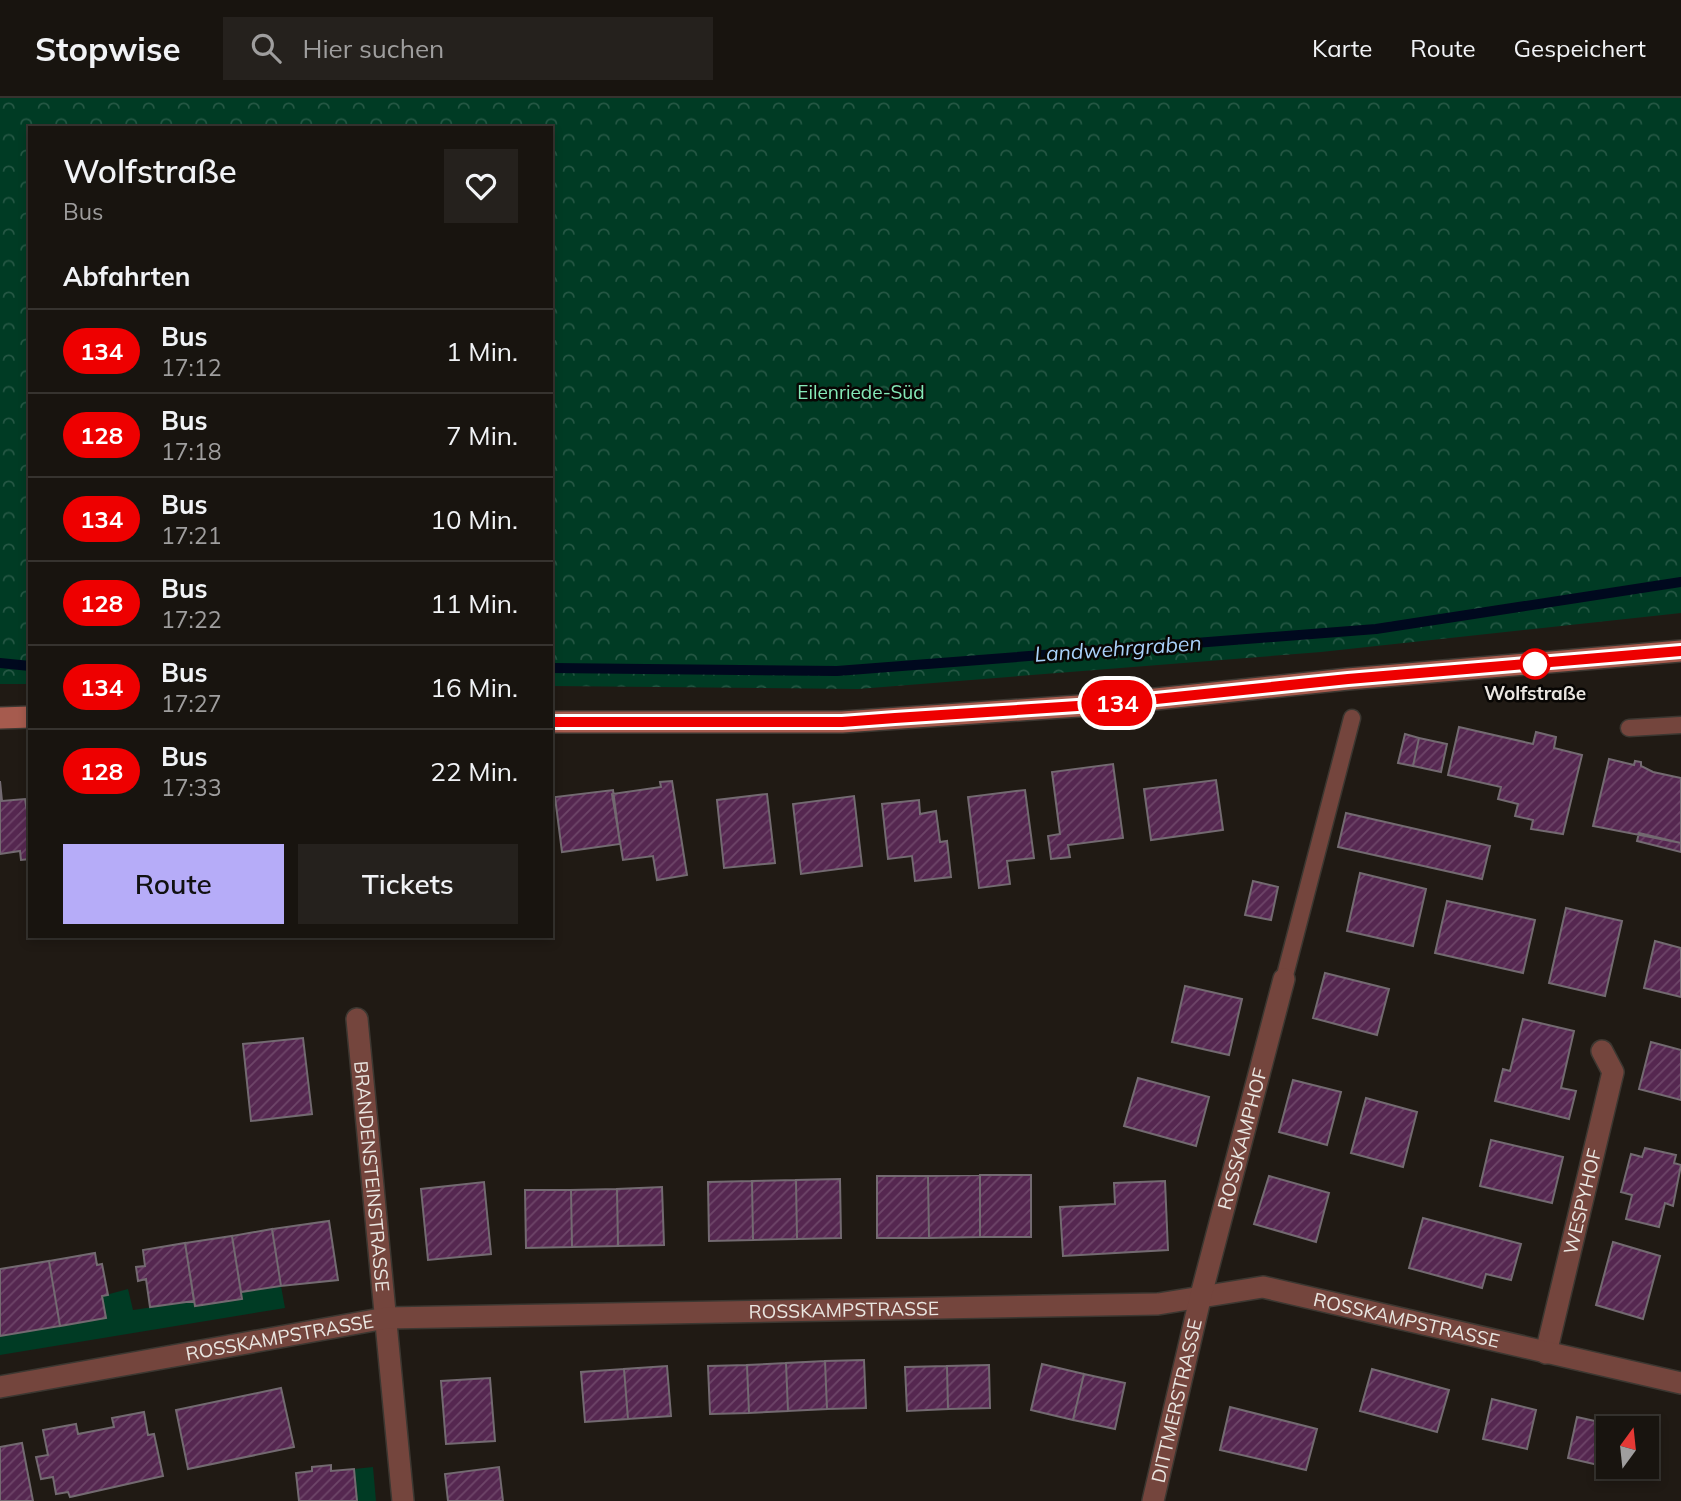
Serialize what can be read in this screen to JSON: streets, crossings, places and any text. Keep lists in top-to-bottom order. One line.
{"streets":{"street":["ROSSKAMPHOF","BRANDENSTEINSTRASSE","WESPYHOF","ROSSKAMPSTRASSE","DITTMERSTRASSE"]},"crossings":[["ROSSKAMPHOF","ROSSKAMPSTRASSE"],["ROSSKAMPHOF","DITTMERSTRASSE"],["BRANDENSTEINSTRASSE","ROSSKAMPSTRASSE"],["WESPYHOF","ROSSKAMPSTRASSE"],["ROSSKAMPSTRASSE","DITTMERSTRASSE"]],"water":["Landwehrgraben"],"parks":["Eilenriede-Süd"],"places":["Wolfstraße"],"lines":["bus line 134"],"north":"top","page":{"header":"Stopwise","search":"Hier suchen","nav":["Karte","Route","Gespeichert"],"on_map":"134","heading":[["Wolfstraße","Bus"],"Abfahrten"],"list":[{"mark":"134","name":"Bus","note":"17:12","value":"1 Min."},{"mark":"128","name":"Bus","note":"17:18","value":"7 Min."},{"mark":"134","name":"Bus","note":"17:21","value":"10 Min."},{"mark":"128","name":"Bus","note":"17:22","value":"11 Min."},{"mark":"134","name":"Bus","note":"17:27","value":"16 Min."},{"mark":"128","name":"Bus","note":"17:33","value":"22 Min."}],"buttons":["Route","Tickets"]}}
